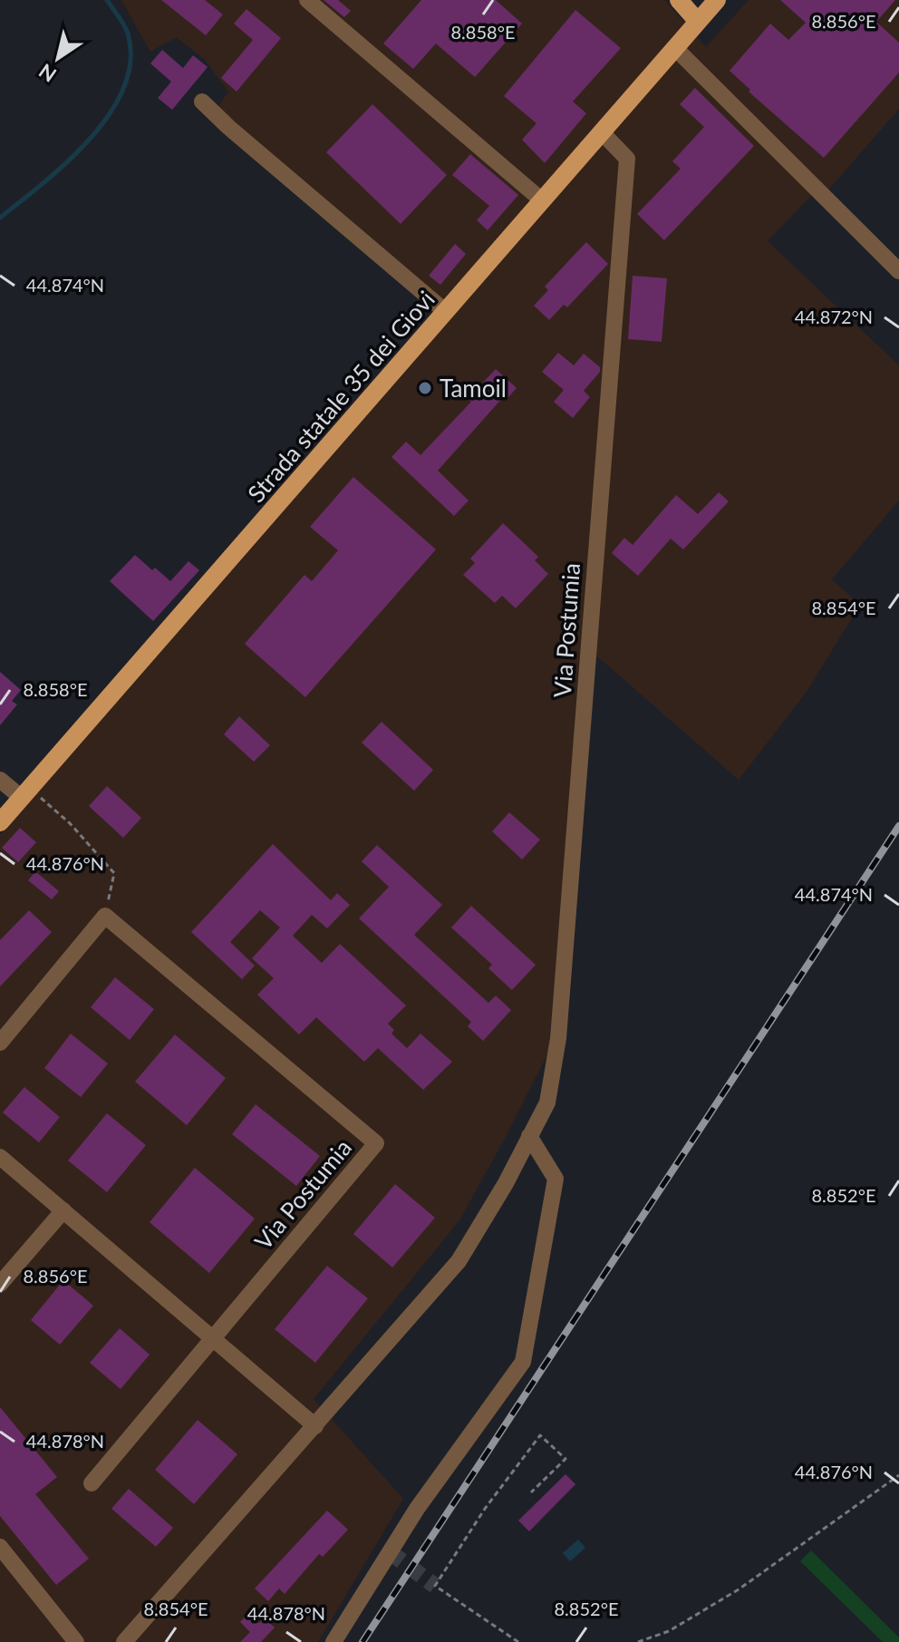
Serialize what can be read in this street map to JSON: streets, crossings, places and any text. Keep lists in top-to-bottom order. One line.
{"streets":{"main road":["Strada statale 35 dei Giovi"],"street":["Via Postumia"]},"crossings":[["Strada statale 35 dei Giovi","Via Postumia"]],"places":["Tamoil"],"north":"bottom left","coordinates":["8.856°E","8.858°E","44.874°N","44.872°N","8.854°E","44.876°N","8.852°E","44.878°N"]}
